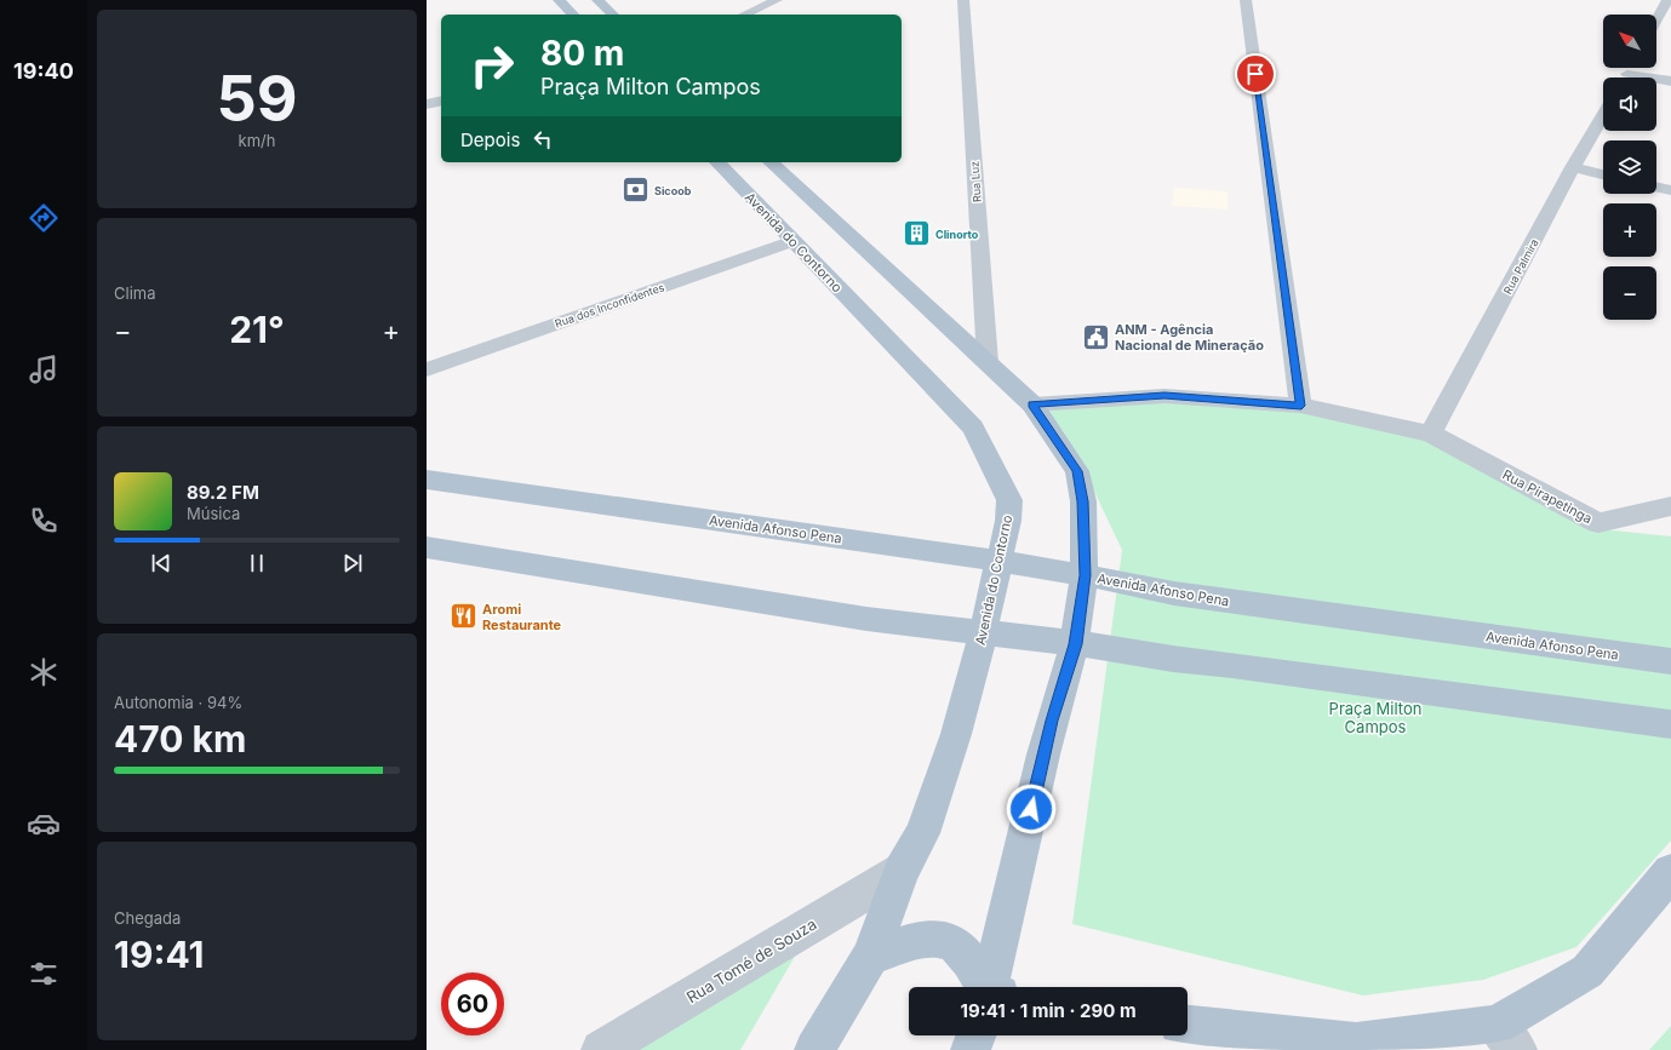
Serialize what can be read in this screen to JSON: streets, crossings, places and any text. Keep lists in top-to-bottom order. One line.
{"streets":{"main road":["Avenida do Contorno","Avenida Afonso Pena"],"street":["Rua Luz","Rua Palmira","Rua dos Inconfidentes","Rua Pirapetinga","Rua Tomé de Souza"]},"crossings":[["Avenida do Contorno","Rua dos Inconfidentes"],["Avenida do Contorno","Avenida Afonso Pena"],["Avenida do Contorno","Rua Tomé de Souza"],["Rua Palmira","Rua Pirapetinga"]],"parks":["Praça Milton Campos"],"places":{"bank":["Sicoob"],"building":["Clinorto"],"public building":["ANM - Agência Nacional de Mineração"],"restaurant":["Aromi Restaurante"]},"north":"top left","page":{"tabs":"19:40","tile":[["59","km/h"],"Clima",["Autonomia · 94%","470 km"],["Chegada","19:41"]],"map_buttons":["+","−"],"turn":["80 m","Praça Milton Campos"],"then":"Depois","heat":["−","21°","+"],"song":["89.2 FM","Música"],"limit":"60","trip":"19:41 · 1 min · 290 m"}}
